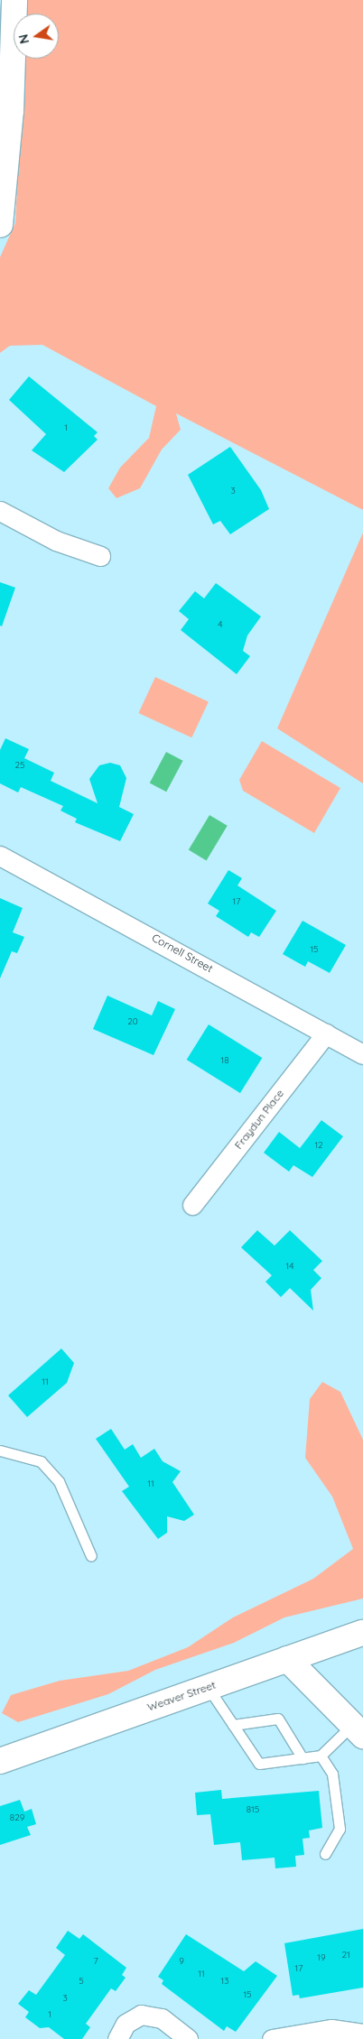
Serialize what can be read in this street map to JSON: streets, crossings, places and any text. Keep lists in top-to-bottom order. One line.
{"streets":{"main road":["Weaver Street"],"street":["Cornell Street","Fraydun Place"]},"crossings":[["Cornell Street","Fraydun Place"]],"house_numbers":["1","3","4","25","17","15","20","18","12","14","11","11","815","829","21","19","7","9","17","11","5","13","15","3","1"],"north":"left"}
